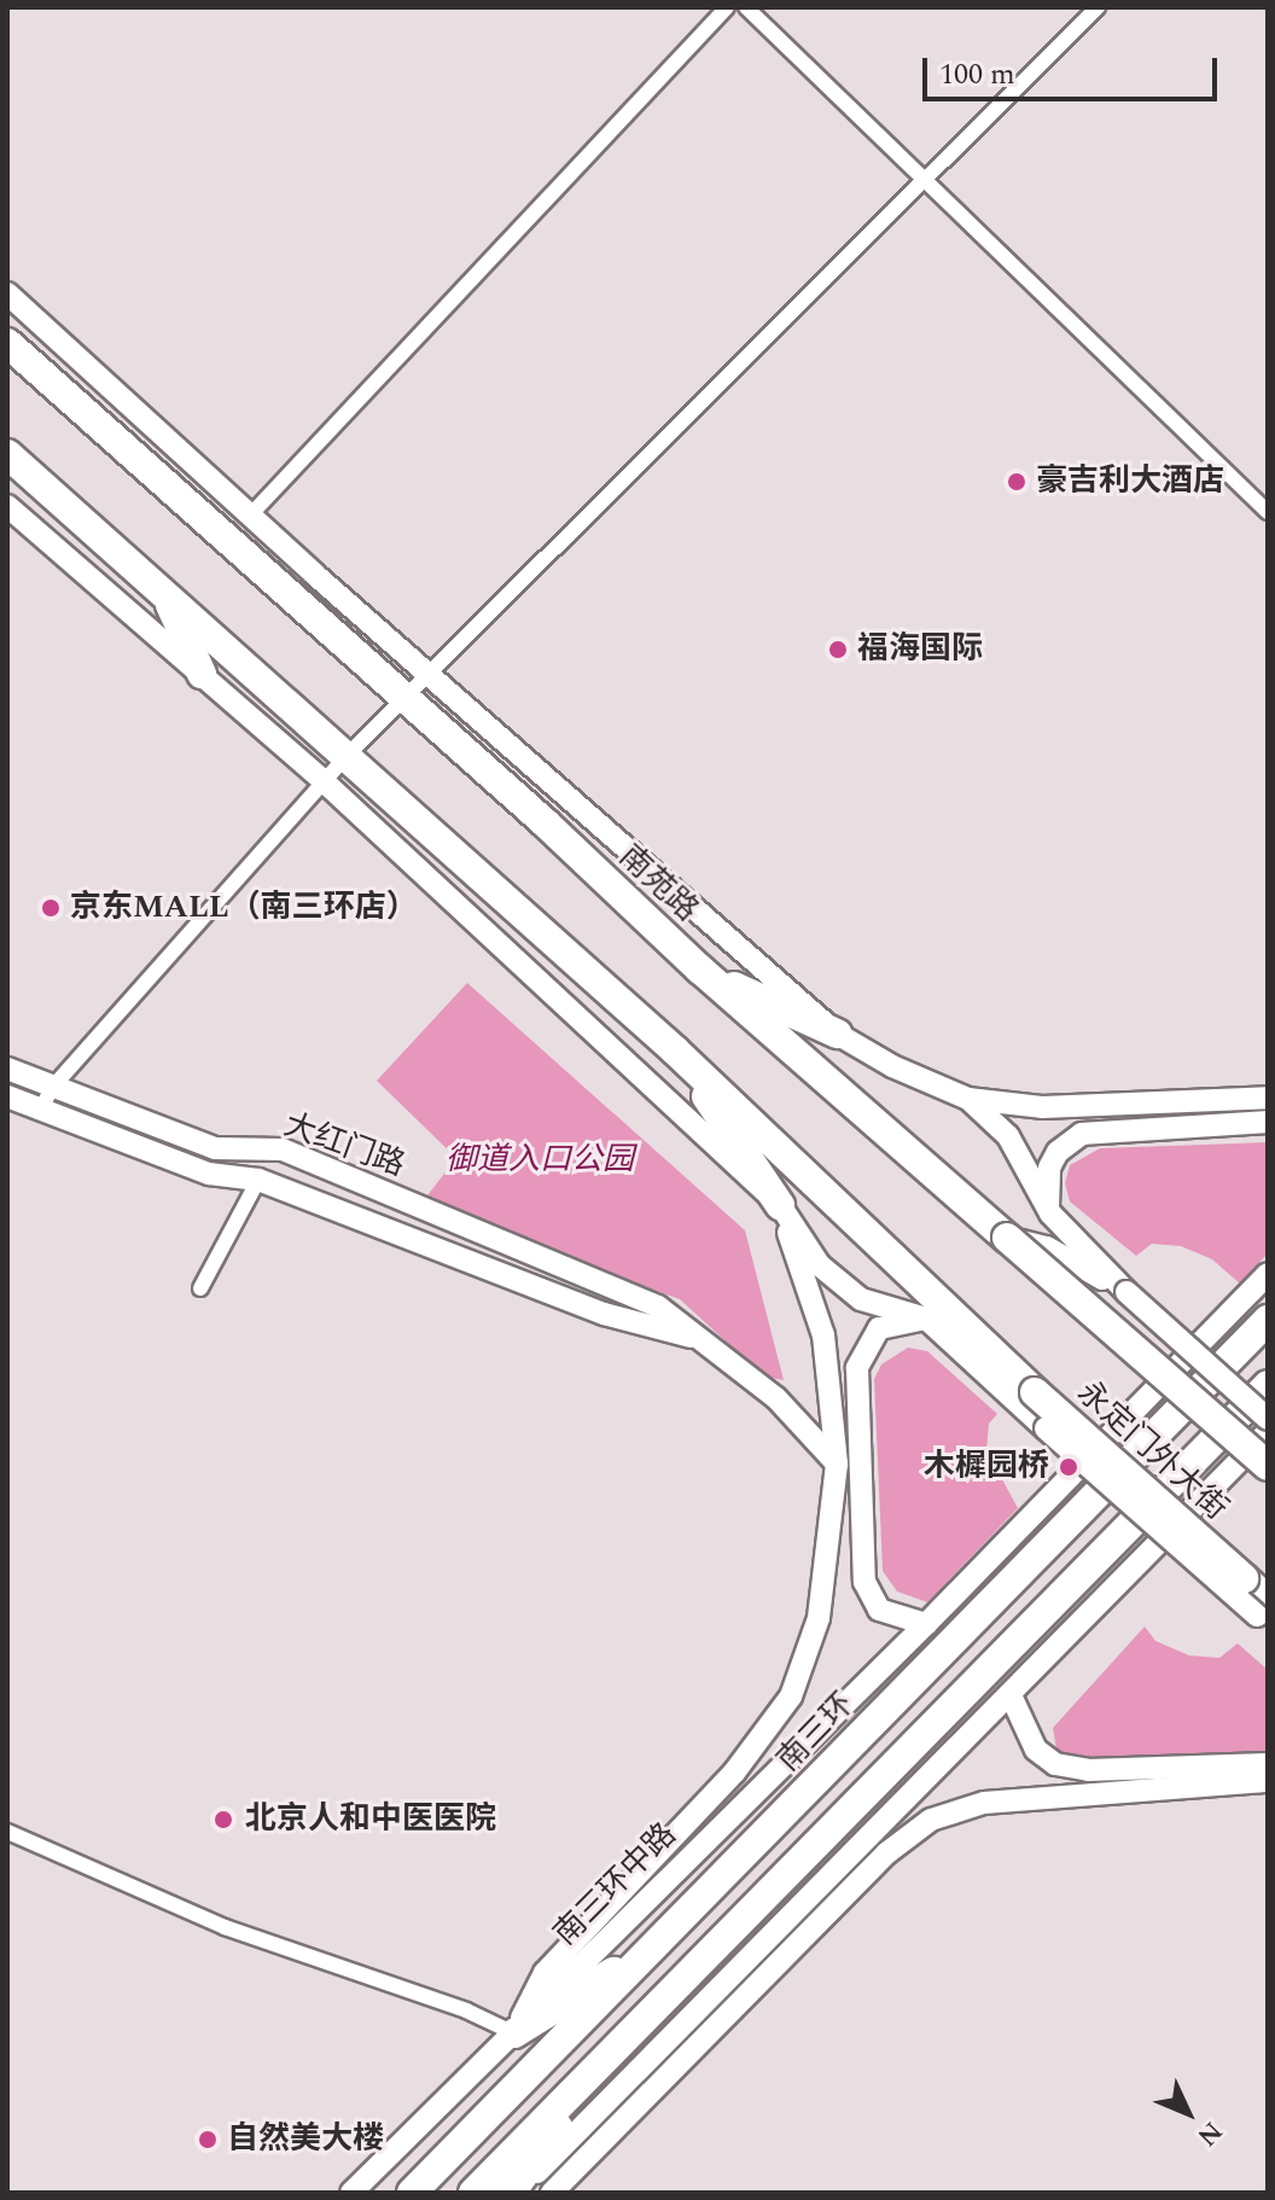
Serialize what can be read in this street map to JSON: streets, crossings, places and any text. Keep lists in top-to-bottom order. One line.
{"streets":{"highway":["南苑路","永定门外大街","南三环"],"street":["大红门路","南三环中路"]},"parks":["御道入口公园"],"places":["豪吉利大酒店","福海国际","京东MALL（南三环店）","木樨园桥","北京人和中医医院","自然美大楼"],"scale_bar":"100 m","north":"bottom right"}
